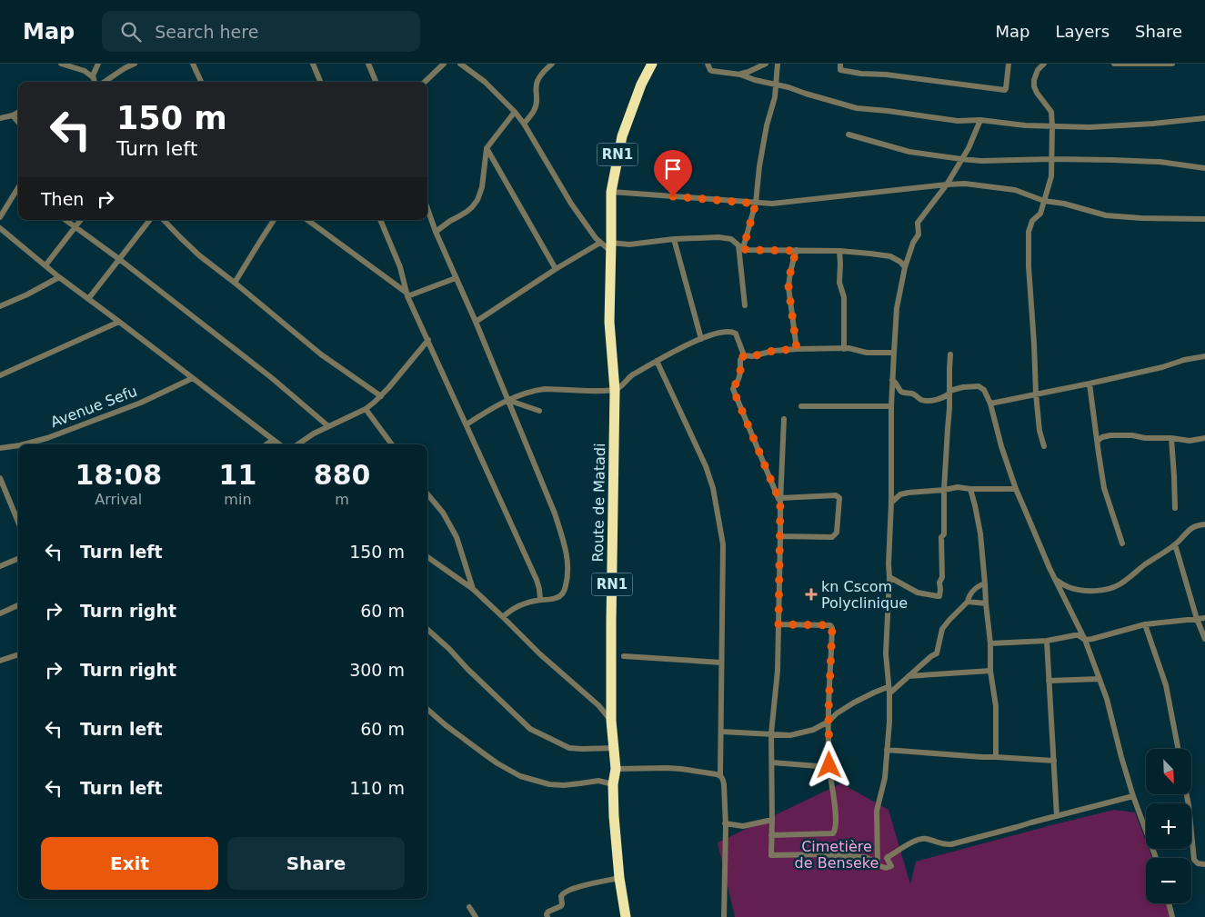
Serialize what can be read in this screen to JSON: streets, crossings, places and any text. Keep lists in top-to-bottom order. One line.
{"streets":{"highway":["RN1","Route de Matadi"],"street":["Avenue Sefu"]},"crossings":[["RN1","Route de Matadi"]],"parks":["Cimetière de Benseke"],"places":{"health":["kn Cscom Polyclinique"]},"north":"bottom right","page":{"header":"Map","search":"Search here","nav":["Map","Layers","Share"],"turn":["150 m","Turn left"],"then":"Then","eta":["18:08","Arrival","11","min","880","m"],"list":[{"name":"Turn left","value":"150 m"},{"name":"Turn right","value":"60 m"},{"name":"Turn right","value":"300 m"},{"name":"Turn left","value":"60 m"},{"name":"Turn left","value":"110 m"}],"map_buttons":["+","−"],"buttons":["Exit","Share"]}}
